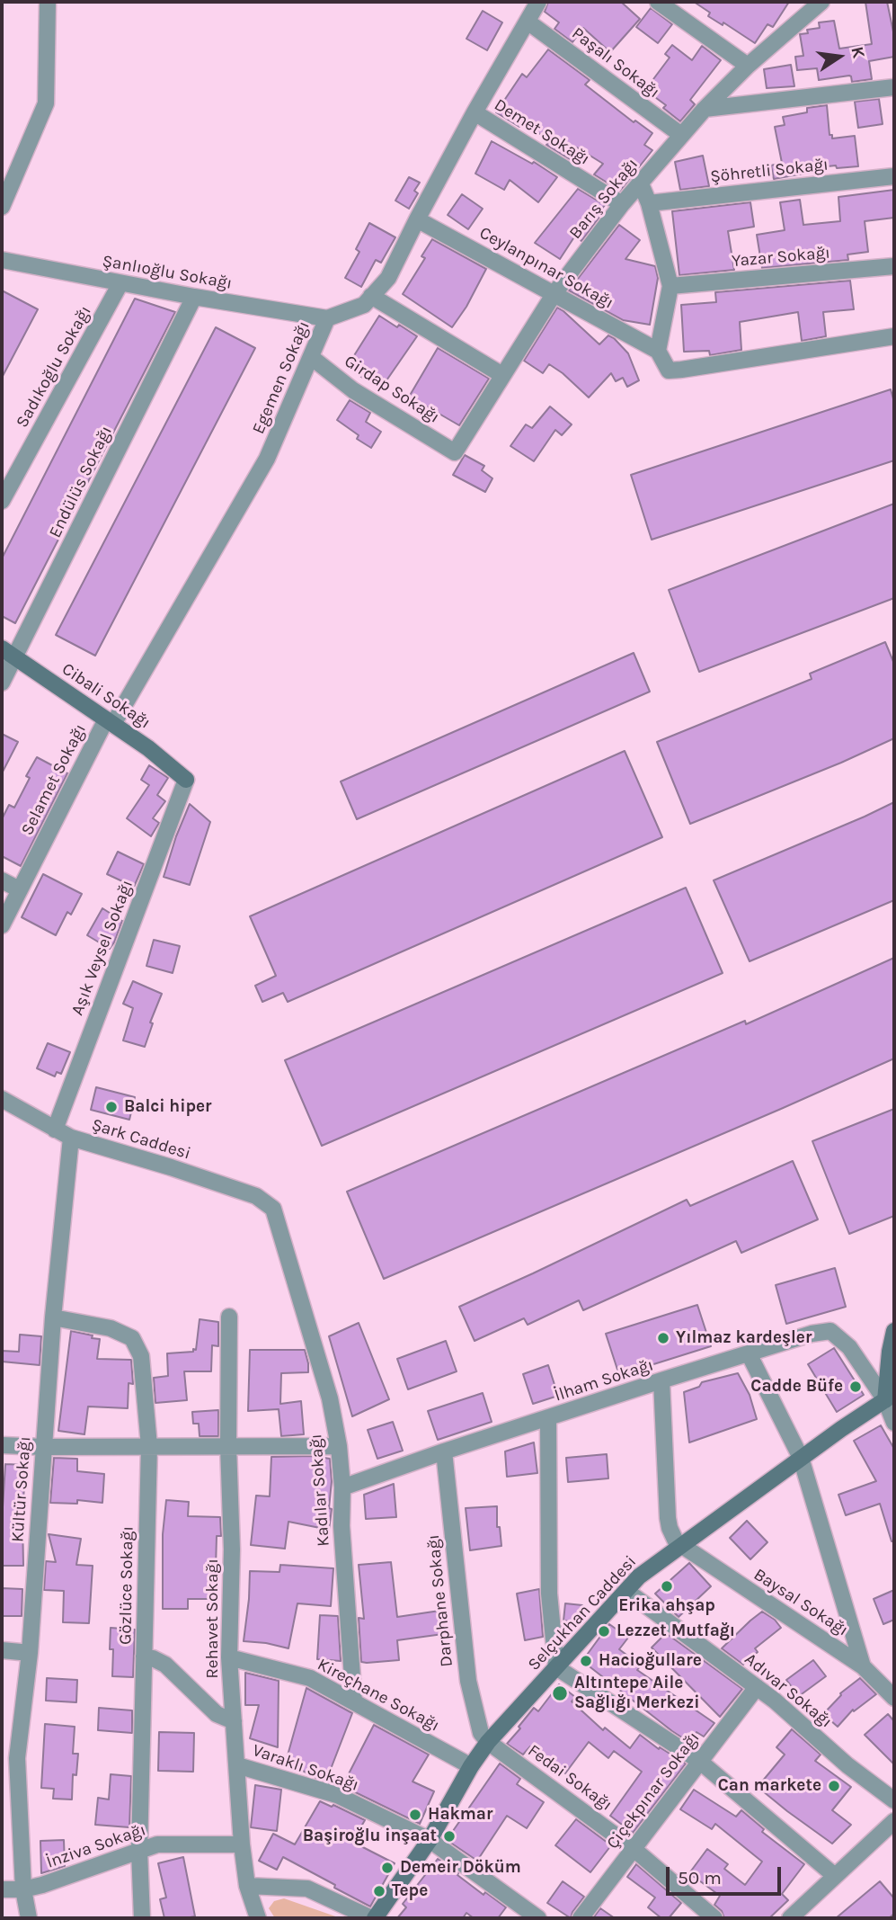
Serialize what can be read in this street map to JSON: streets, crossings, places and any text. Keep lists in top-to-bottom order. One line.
{"streets":{"street":["Paşalı Sokağı","Demet Sokağı","Şöhretli Sokağı","Barış Sokağı","Yazar Sokağı","Ceylanpınar Sokağı","Şanlıoğlu Sokağı","Sadıkoğlu Sokağı","Egemen Sokağı","Girdap Sokağı","Endülüs Sokağı","Cibali Sokağı","Selamet Sokağı","Aşık Veysel Sokağı","Şark Caddesi","İlham Sokağı","Kültür Sokağı","Kadılar Sokağı","Gözlüce Sokağı","Darphane Sokağı","Baysal Sokağı","Selçukhan Caddesi","Rehavet Sokağı","Adıvar Sokağı","Kireçhane Sokağı","Varaklı Sokağı","Fedai Sokağı","Çiçekpınar Sokağı","İnziva Sokağı"]},"crossings":[["Paşalı Sokağı","Barış Sokağı"],["Paşalı Sokağı","Egemen Sokağı"],["Demet Sokağı","Barış Sokağı"],["Demet Sokağı","Egemen Sokağı"],["Barış Sokağı","Ceylanpınar Sokağı"],["Barış Sokağı","Girdap Sokağı"],["Ceylanpınar Sokağı","Egemen Sokağı"],["Şanlıoğlu Sokağı","Sadıkoğlu Sokağı"],["Şanlıoğlu Sokağı","Egemen Sokağı"],["Şanlıoğlu Sokağı","Endülüs Sokağı"],["Egemen Sokağı","Girdap Sokağı"],["Egemen Sokağı","Cibali Sokağı"],["Egemen Sokağı","Selamet Sokağı"],["Endülüs Sokağı","Cibali Sokağı"],["Cibali Sokağı","Selamet Sokağı"],["Cibali Sokağı","Aşık Veysel Sokağı"],["Aşık Veysel Sokağı","Şark Caddesi"],["Şark Caddesi","Kültür Sokağı"],["Şark Caddesi","Kadılar Sokağı"],["İlham Sokağı","Kadılar Sokağı"],["İlham Sokağı","Darphane Sokağı"],["İlham Sokağı","Selçukhan Caddesi"],["Kültür Sokağı","Gözlüce Sokağı"],["Kültür Sokağı","İnziva Sokağı"],["Kadılar Sokağı","Kireçhane Sokağı"],["Gözlüce Sokağı","İnziva Sokağı"],["Darphane Sokağı","Selçukhan Caddesi"],["Darphane Sokağı","Fedai Sokağı"],["Baysal Sokağı","Selçukhan Caddesi"],["Selçukhan Caddesi","Adıvar Sokağı"],["Selçukhan Caddesi","Kireçhane Sokağı"],["Selçukhan Caddesi","Varaklı Sokağı"],["Selçukhan Caddesi","Fedai Sokağı"],["Rehavet Sokağı","Kireçhane Sokağı"],["Rehavet Sokağı","Varaklı Sokağı"],["Rehavet Sokağı","İnziva Sokağı"],["Adıvar Sokağı","Çiçekpınar Sokağı"],["Fedai Sokağı","Çiçekpınar Sokağı"]],"places":["Balci hiper","Yılmaz kardeşler","Cadde Büfe","Erika ahşap","Lezzet Mutfağı","Hacioğullare","Altıntepe Aile Sağlığı Merkezi","Can markete","Hakmar","Başiroğlu inşaat","Demeir Döküm","Tepe"],"scale_bar":"50 m","north":"right"}
